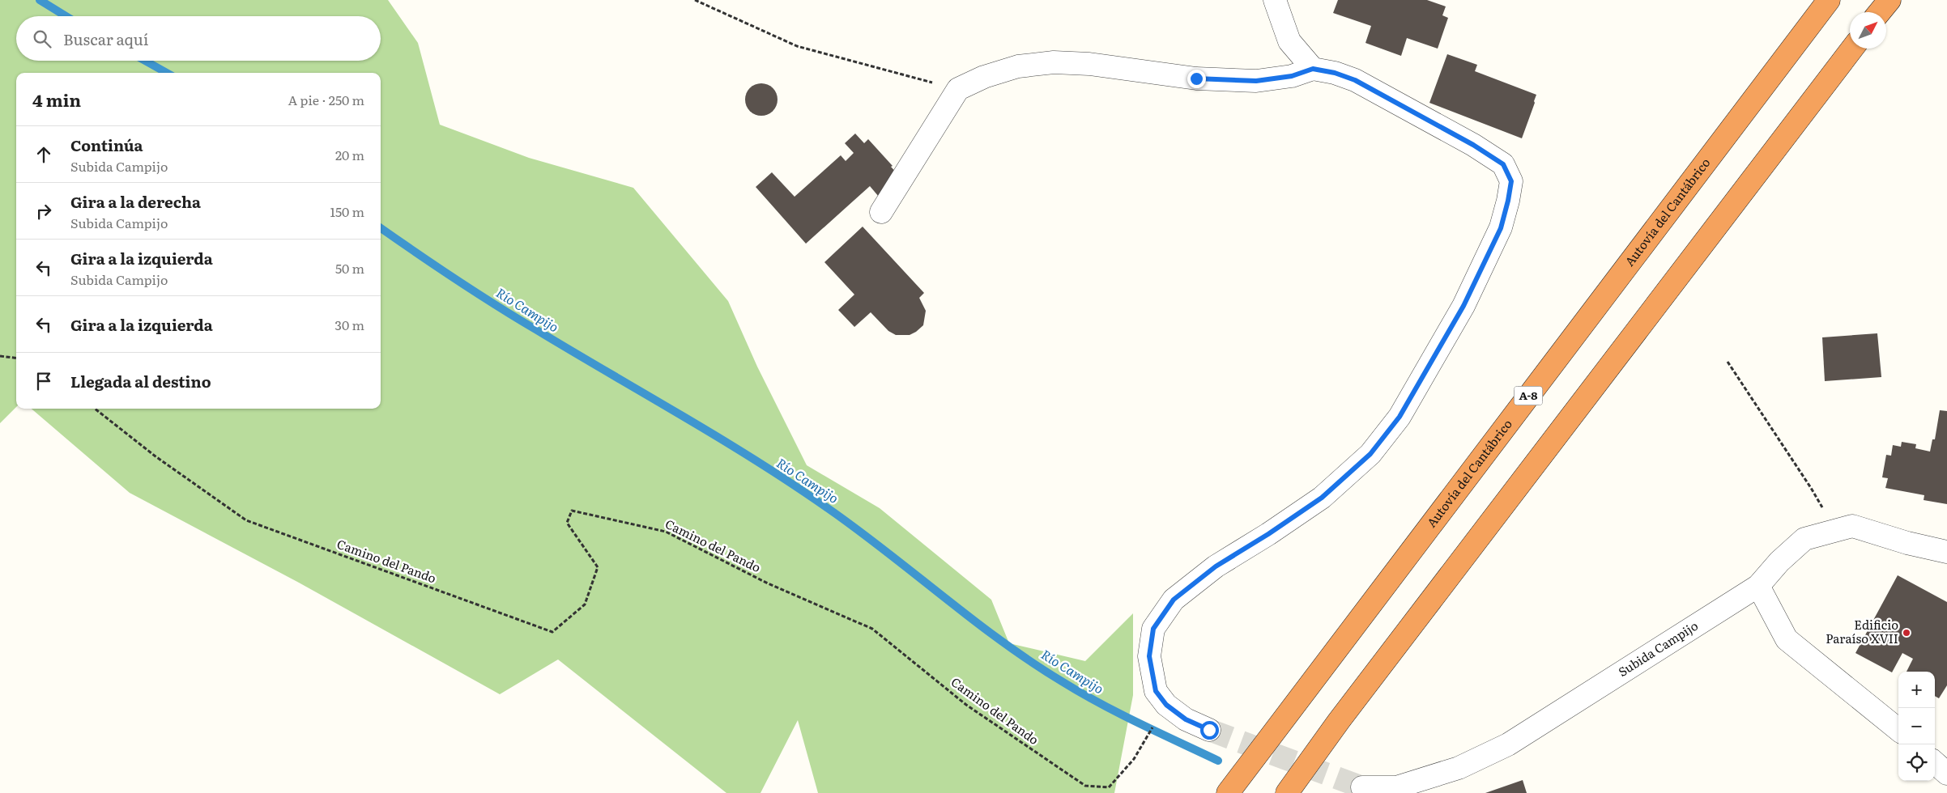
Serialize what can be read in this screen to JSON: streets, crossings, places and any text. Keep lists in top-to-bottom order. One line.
{"streets":{"highway":["Autovía del Cantábrico","A-8"],"street":["Subida Campijo"],"path":["Camino del Pando"]},"water":["Río Campijo"],"places":["Edificio Paraíso XVII"],"north":"top right","page":{"search":"Buscar aquí","heading":["4 min","A pie · 250 m"],"list":[["Continúa","Subida Campijo","20 m"],["Gira a la derecha","Subida Campijo","150 m"],["Gira a la izquierda","Subida Campijo","50 m"],["Gira a la izquierda","30 m"],"Llegada al destino"],"map_buttons":["+","−"]}}
